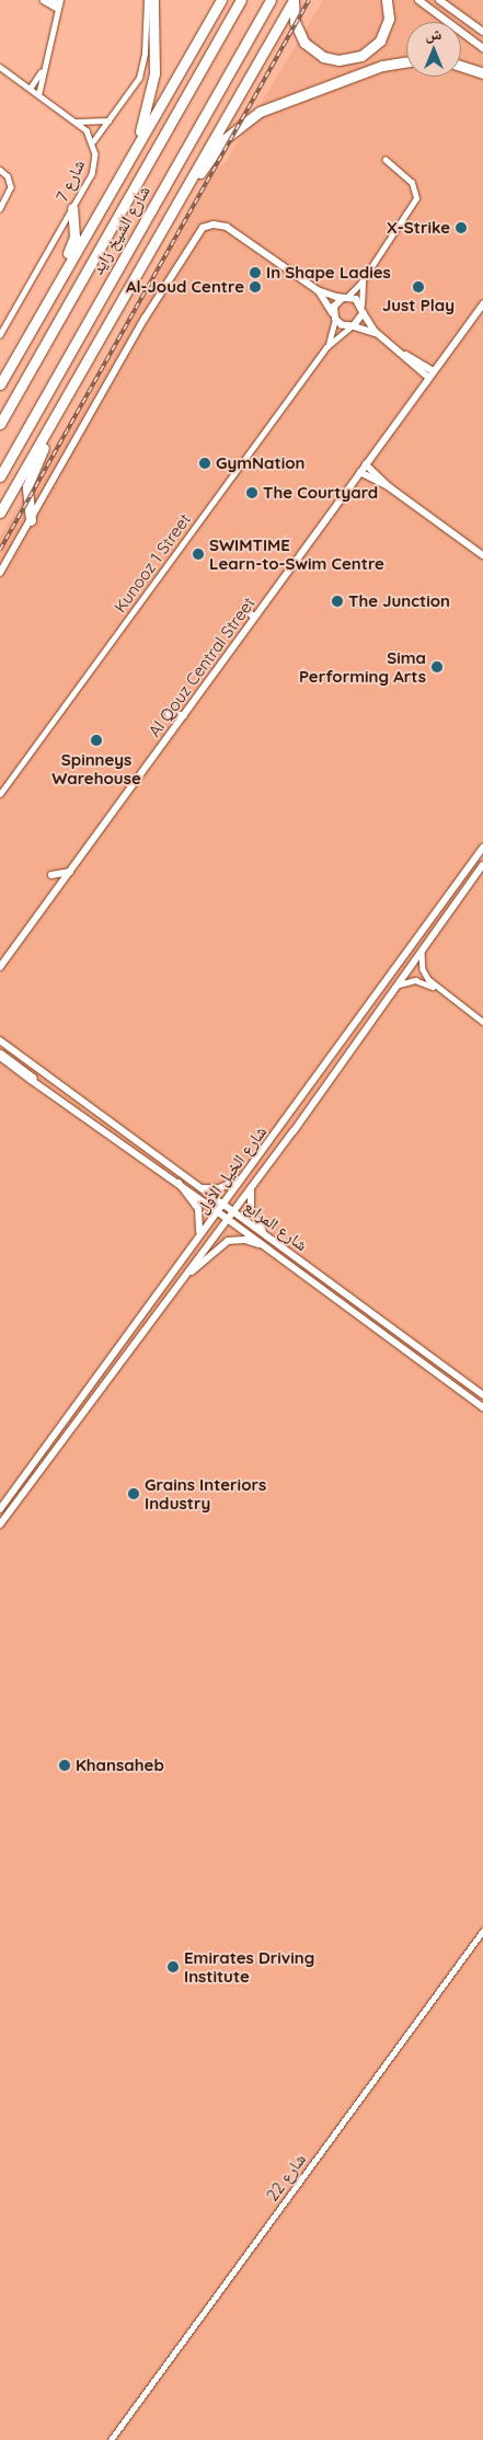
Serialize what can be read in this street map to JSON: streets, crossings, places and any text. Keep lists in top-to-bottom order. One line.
{"streets":{"highway":["شارع الشيخ زايد"],"main road":["شارع الخيل الأول","شارع المرابع"],"street":["شارع 7","Kunooz 1 Street","Al Qouz Central Street","شارع 22"]},"crossings":[["شارع الخيل الأول","شارع المرابع"]],"places":["X-Strike","In Shape Ladies","Al-Joud Centre","Just Play","GymNation","The Courtyard","SWIMTIME Learn-to-Swim Centre","The Junction","Sima Performing Arts","Spinneys Warehouse","Grains Interiors Industry","Khansaheb","Emirates Driving Institute"],"north":"top"}
